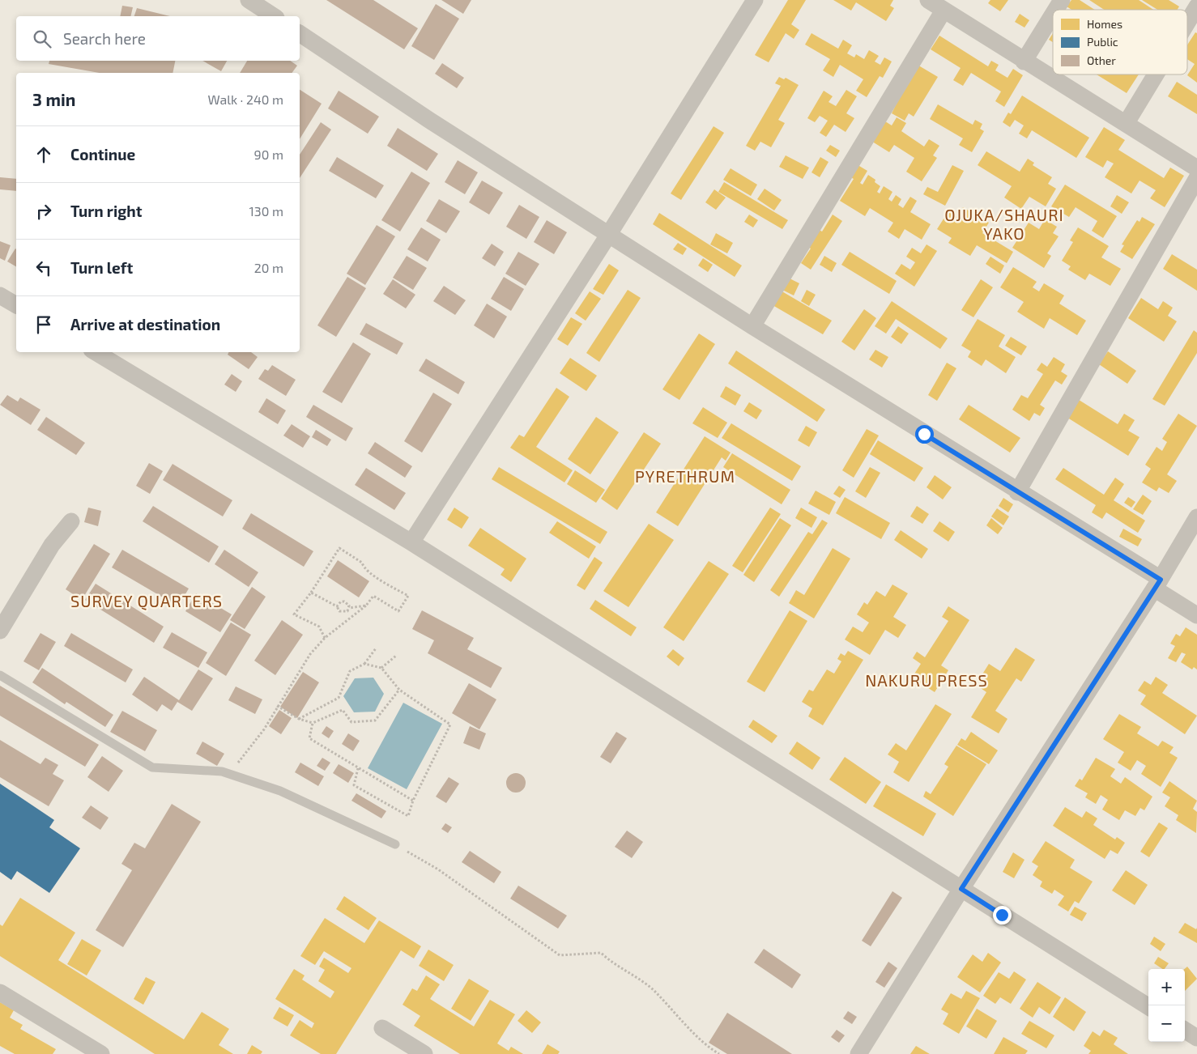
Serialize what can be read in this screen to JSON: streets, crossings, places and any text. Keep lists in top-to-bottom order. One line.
{"districts":["OJUKA/SHAURI YAKO","PYRETHRUM","SURVEY QUARTERS","NAKURU PRESS"],"legend":["Homes","Public","Other"],"page":{"search":"Search here","heading":["3 min","Walk · 240 m"],"list":[["Continue","90 m"],["Turn right","130 m"],["Turn left","20 m"],"Arrive at destination"],"map_buttons":["+","−"]}}
